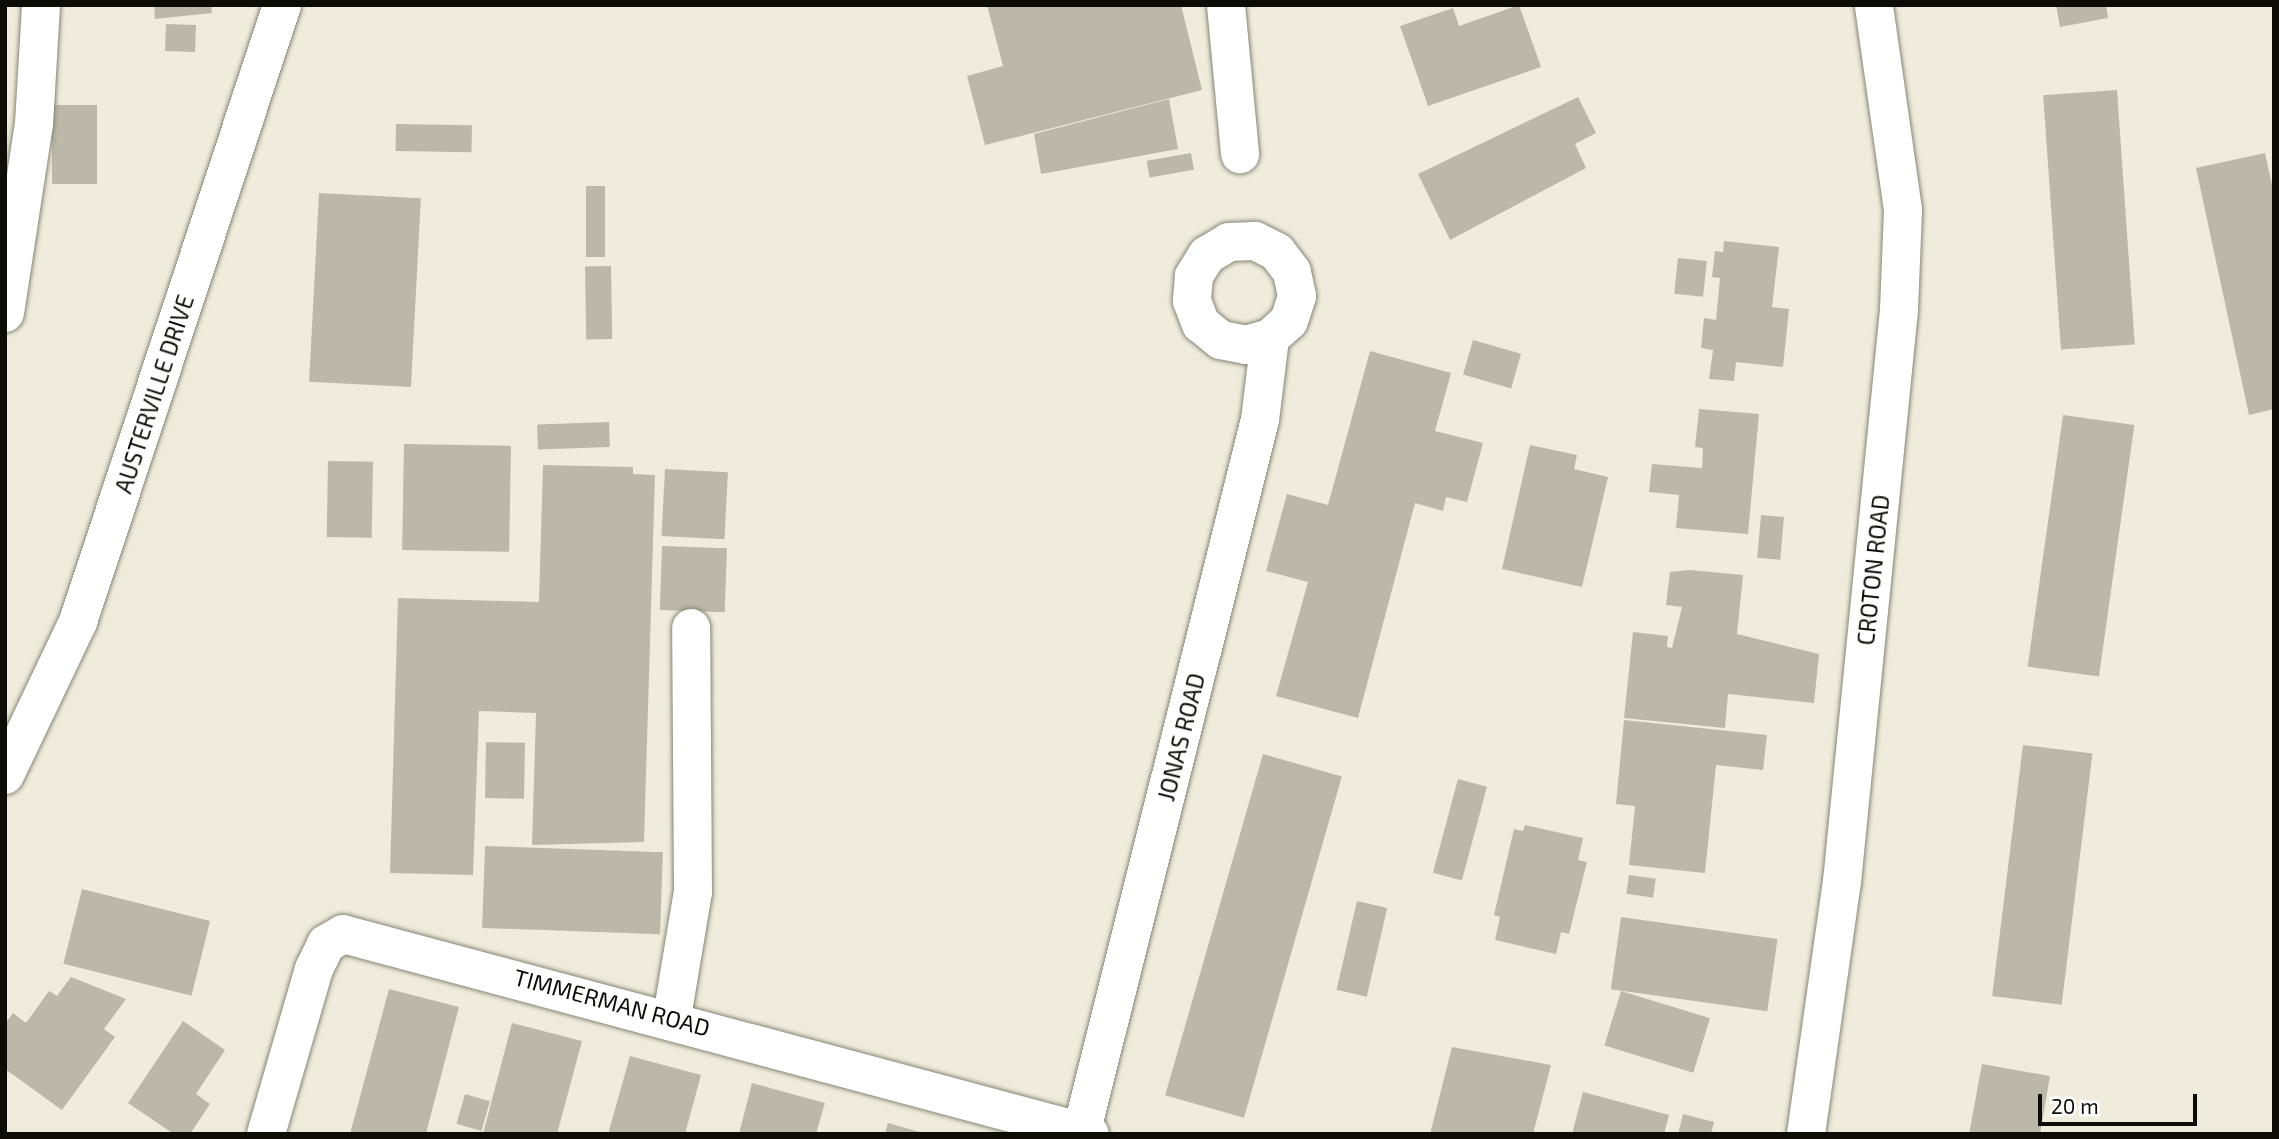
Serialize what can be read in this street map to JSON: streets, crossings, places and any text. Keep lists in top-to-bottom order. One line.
{"streets":{"street":["AUSTERVILLE DRIVE","CROTON ROAD","JONAS ROAD","TIMMERMAN ROAD"]},"crossings":[["JONAS ROAD","TIMMERMAN ROAD"]],"scale_bar":"20 m"}
